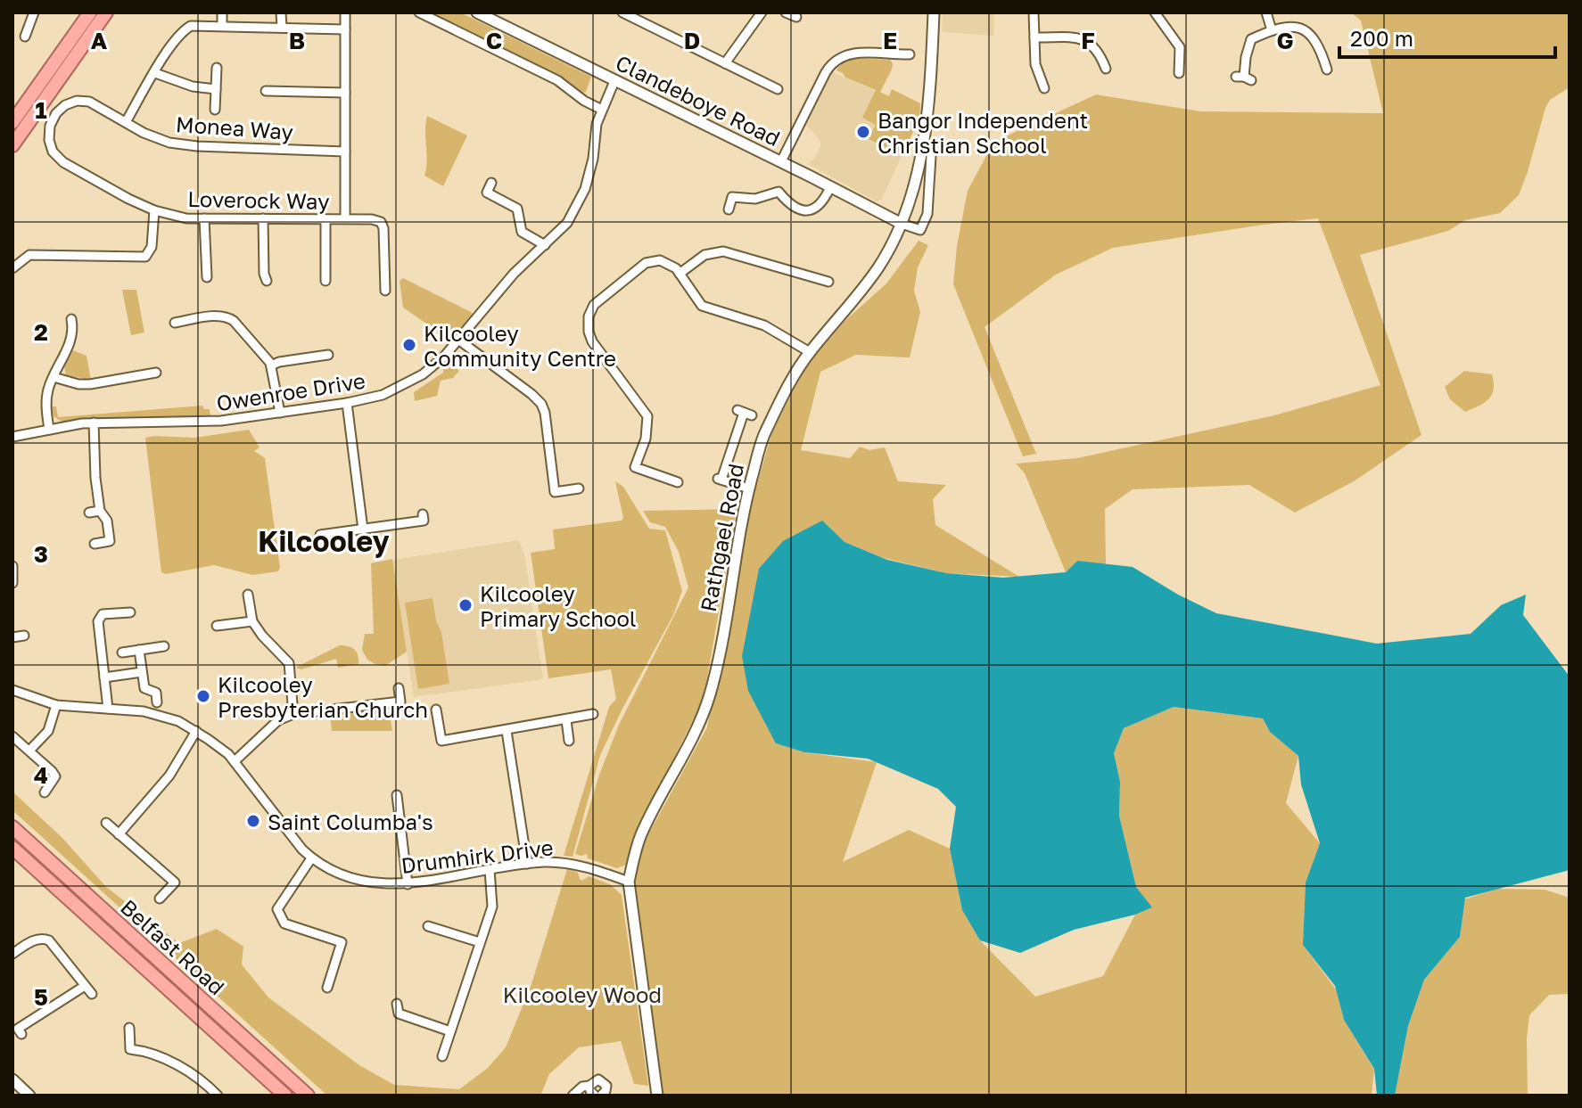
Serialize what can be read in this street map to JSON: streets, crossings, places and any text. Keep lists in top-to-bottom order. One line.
{"streets":{"highway":["Belfast Road"],"street":["Clandeboye Road","Monea Way","Loverock Way","Owenroe Drive","Rathgael Road","Drumhirk Drive"]},"crossings":[["Clandeboye Road","Owenroe Drive"],["Clandeboye Road","Rathgael Road"],["Monea Way","Loverock Way"],["Rathgael Road","Drumhirk Drive"]],"districts":["Kilcooley"],"parks":["Kilcooley Wood"],"places":["Bangor Independent Christian School","Kilcooley Community Centre","Kilcooley Primary School","Kilcooley Presbyterian Church","Saint Columba's"],"scale_bar":"200 m","grid":{"columns":["A","B","C","D","E","F","G"],"rows":["1","2","3","4","5"]}}
